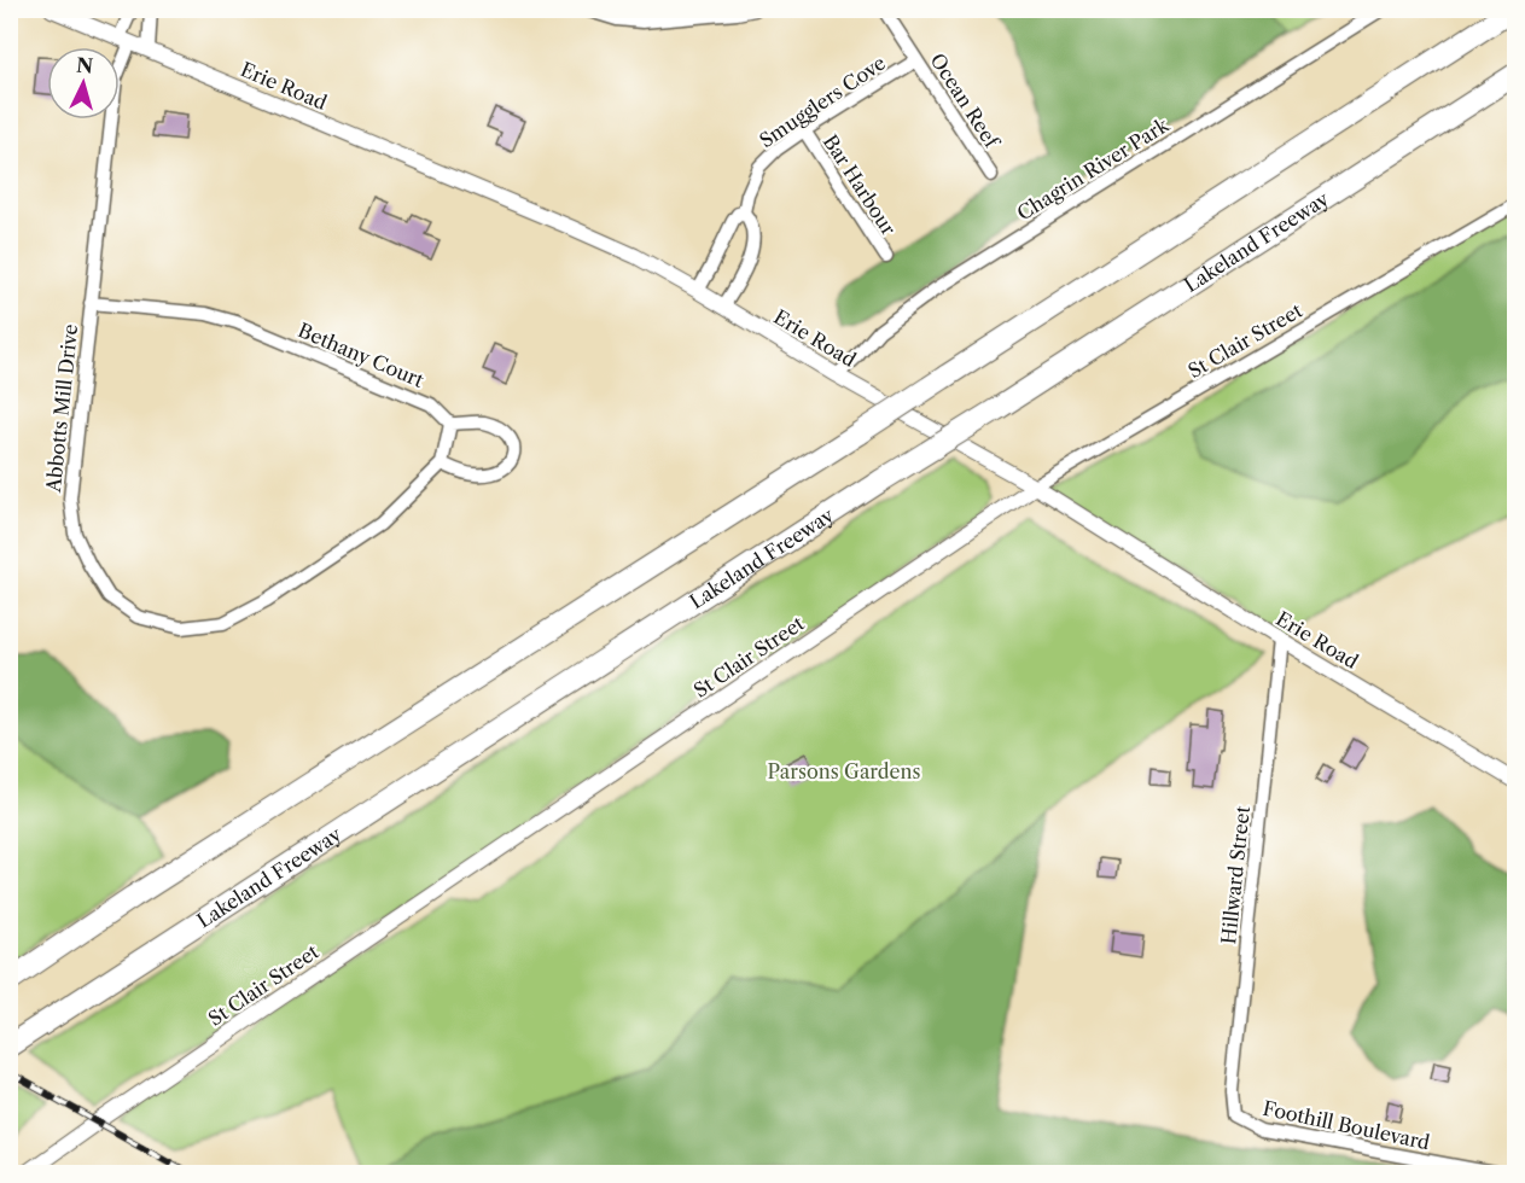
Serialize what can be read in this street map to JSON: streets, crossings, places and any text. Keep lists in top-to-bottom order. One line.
{"streets":{"highway":["Lakeland Freeway"],"street":["Erie Road","Ocean Reef","Smugglers Cove","Chagrin River Park","Bar Harbour","St Clair Street","Bethany Court","Abbotts Mill Drive","Hillward Street","Foothill Boulevard"]},"crossings":[["Erie Road","Smugglers Cove"],["Erie Road","Chagrin River Park"],["Erie Road","St Clair Street"],["Erie Road","Abbotts Mill Drive"],["Erie Road","Hillward Street"],["Ocean Reef","Smugglers Cove"],["Smugglers Cove","Bar Harbour"],["Bethany Court","Abbotts Mill Drive"],["Hillward Street","Foothill Boulevard"]],"parks":["Parsons Gardens"],"north":"top"}
